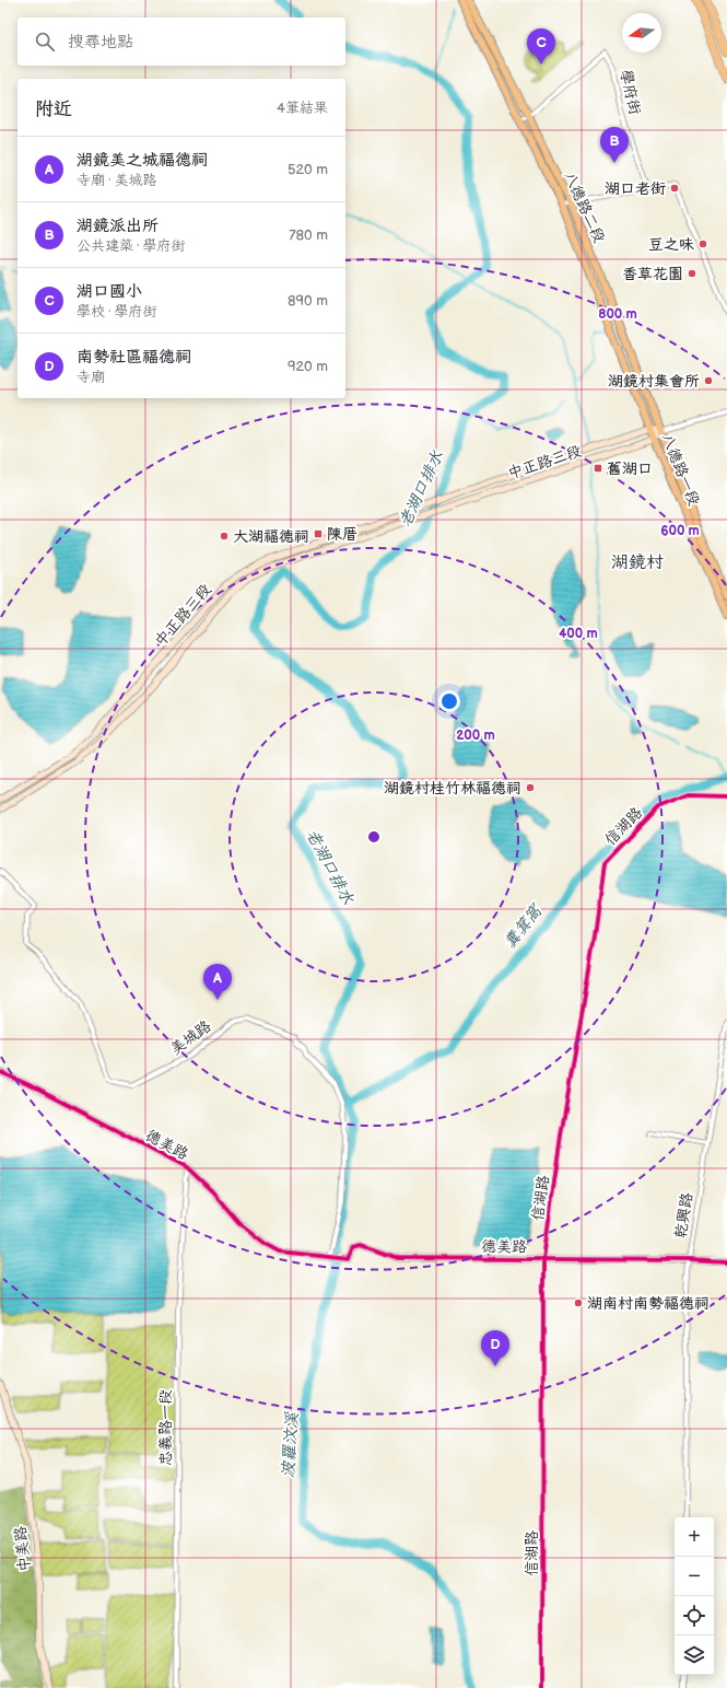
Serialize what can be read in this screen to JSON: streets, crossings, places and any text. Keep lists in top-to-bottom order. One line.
{"streets":{"main road":["八德路二段","中正路三段","八德路一段","德美路","中美路"],"street":["學府街","信湖路","美城路","乾興路","忠義路一段"]},"crossings":[["學府街","八德路二段"],["八德路二段","中正路三段"],["八德路二段","八德路一段"],["中正路三段","八德路一段"],["信湖路","德美路"],["美城路","德美路"],["德美路","乾興路"],["德美路","忠義路一段"]],"districts":["湖鏡村"],"water":["老湖口排水","糞箕窩","波羅汶溪"],"places":{"other":["湖口老街","豆之味","香草花園","湖鏡村集會所","大湖福德祠","湖鏡村桂竹林福德祠","湖南村南勢福德祠"],"transit":["舊湖口","陳厝"]},"north":"left","page":{"search":"搜尋地點","pins":["C","B","A","D"],"heading":["附近","4筆結果"],"list":[{"mark":"A","name":"湖鏡美之城福德祠","note":"寺廟 · 美城路","value":"520 m"},{"mark":"B","name":"湖鏡派出所","note":"公共建築 · 學府街","value":"780 m"},{"mark":"C","name":"湖口國小","note":"學校 · 學府街","value":"890 m"},{"mark":"D","name":"南勢社區福德祠","note":"寺廟","value":"920 m"}],"map_buttons":["+","−"]},"rings":["800 m","600 m","400 m","200 m"]}
